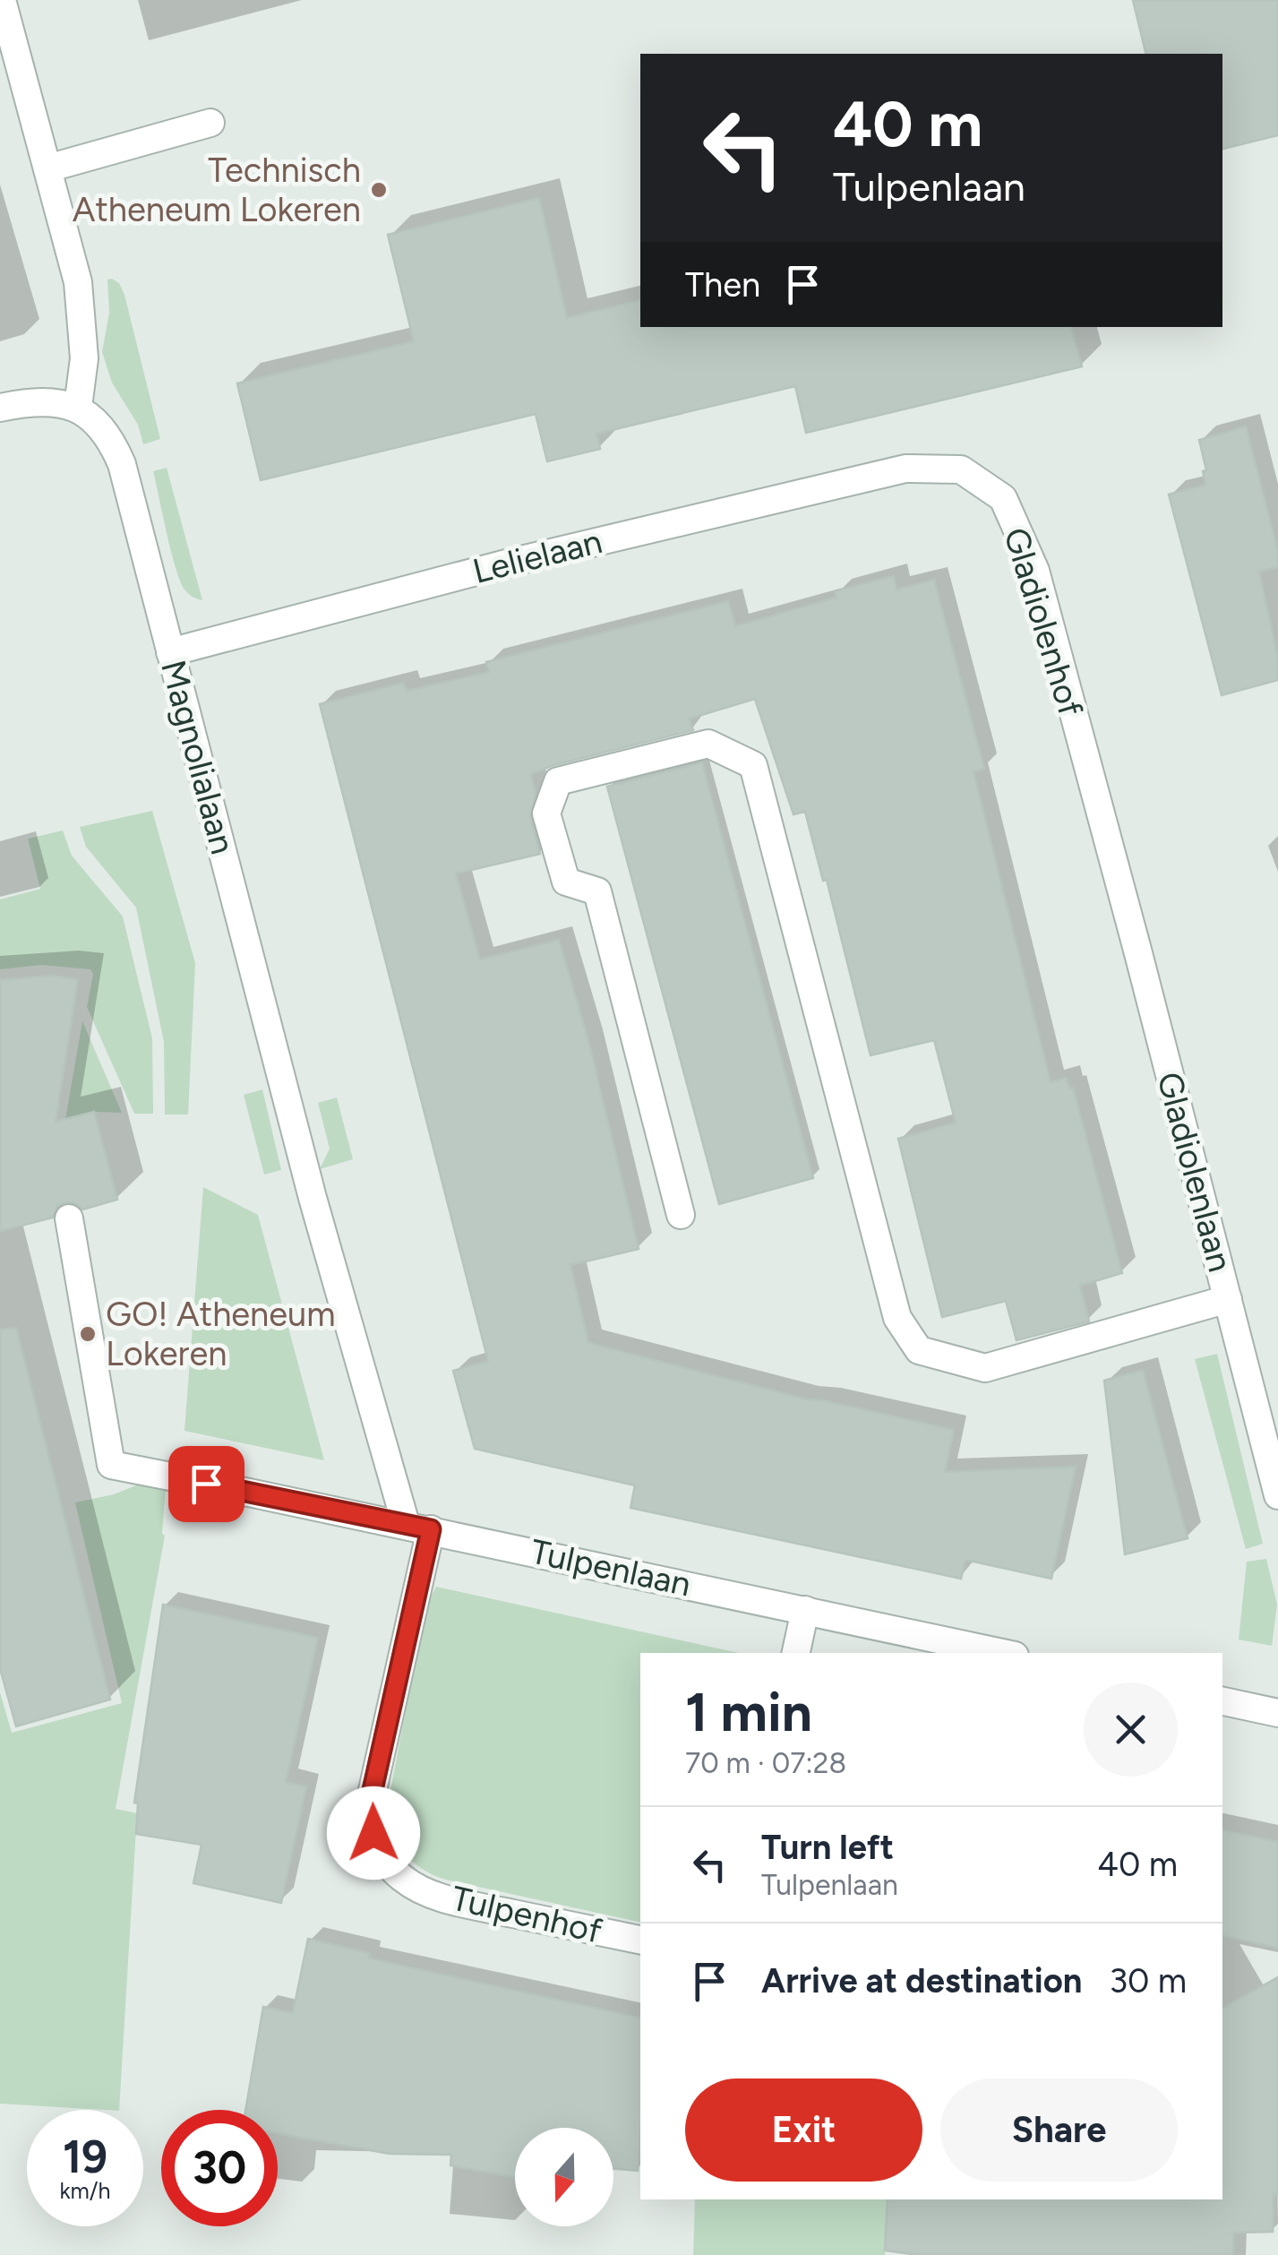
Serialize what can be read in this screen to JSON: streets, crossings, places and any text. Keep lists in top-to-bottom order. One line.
{"streets":{"street":["Lelielaan","Gladiolenhof","Magnolialaan","Gladiolenlaan","Tulpenlaan","Tulpenhof"]},"crossings":[["Lelielaan","Gladiolenhof"],["Lelielaan","Magnolialaan"],["Gladiolenhof","Gladiolenlaan"],["Magnolialaan","Tulpenlaan"],["Magnolialaan","Tulpenhof"],["Tulpenlaan","Tulpenhof"]],"places":["Technisch Atheneum Lokeren","GO! Atheneum Lokeren"],"north":"bottom","page":{"turn":["40 m","Tulpenlaan"],"then":"Then","heading":["1 min","70 m · 07:28"],"list":[{"name":"Turn left","note":"Tulpenlaan","value":"40 m"},{"name":"Arrive at destination","value":"30 m"}],"buttons":["Exit","Share"],"speed":"19 km/h","limit":"30"}}
